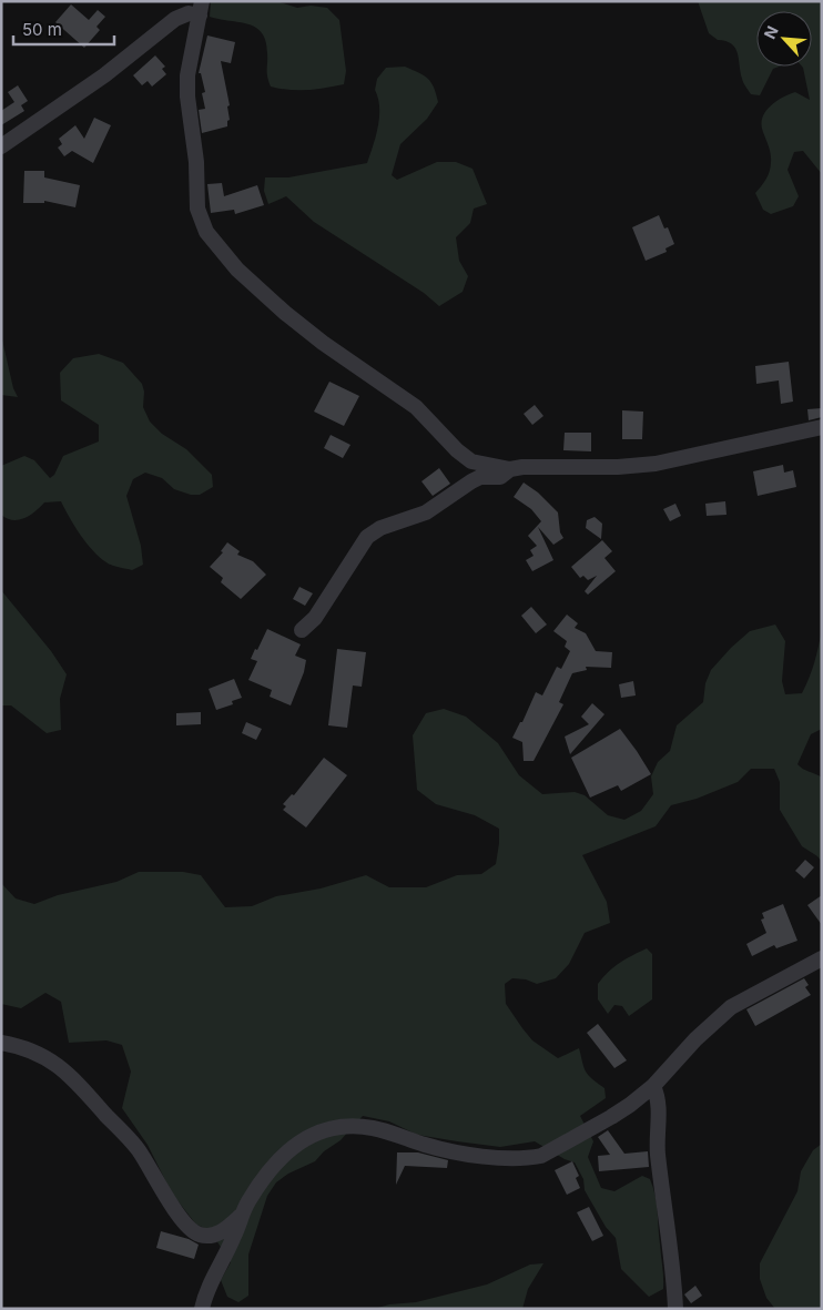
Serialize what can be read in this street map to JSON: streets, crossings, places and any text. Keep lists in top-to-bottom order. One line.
{"scale_bar":"50 m","north":"top left"}
